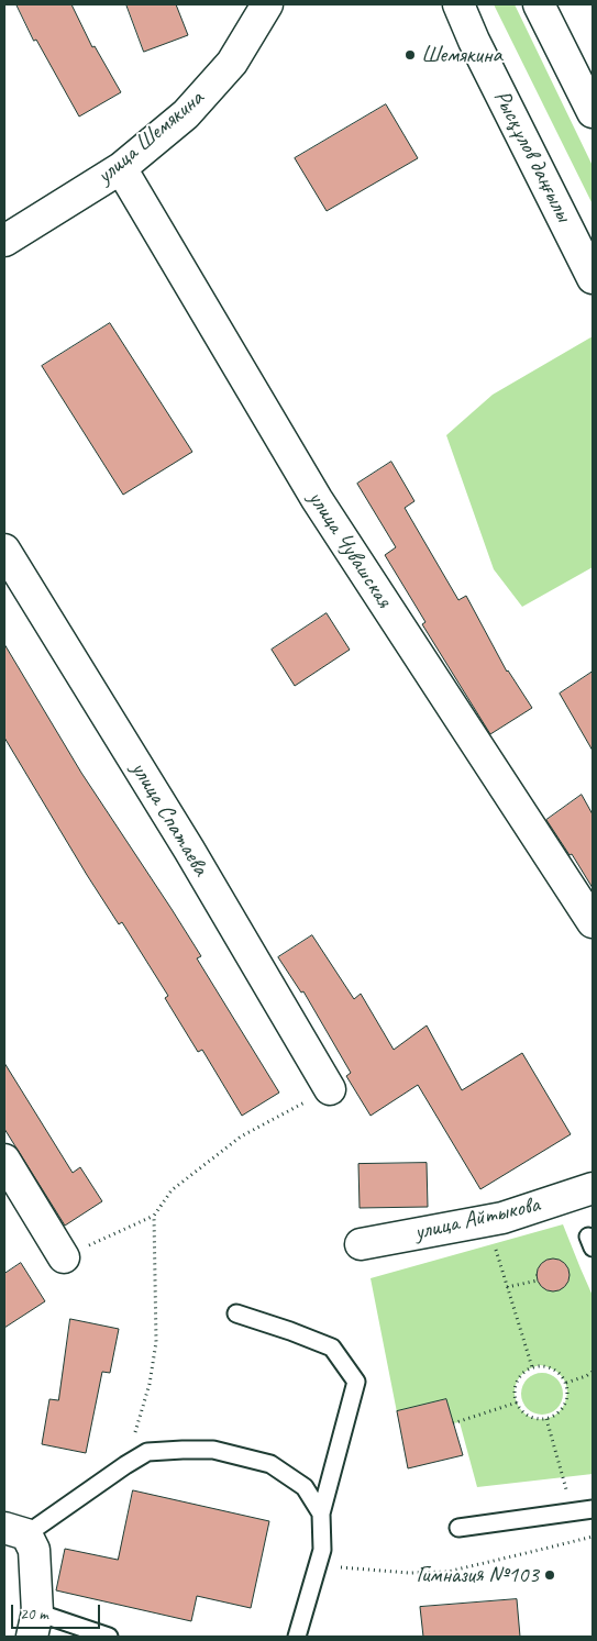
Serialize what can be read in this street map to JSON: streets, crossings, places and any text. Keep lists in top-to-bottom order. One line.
{"streets":{"street":["улица Шемякина","Рысқұлов даңғылы","улица Чувашская","улица Спатаева","улица Айтыкова"]},"crossings":[["улица Шемякина","улица Чувашская"]],"places":["Шемякина","Гимназия №103"],"scale_bar":"20 m"}
